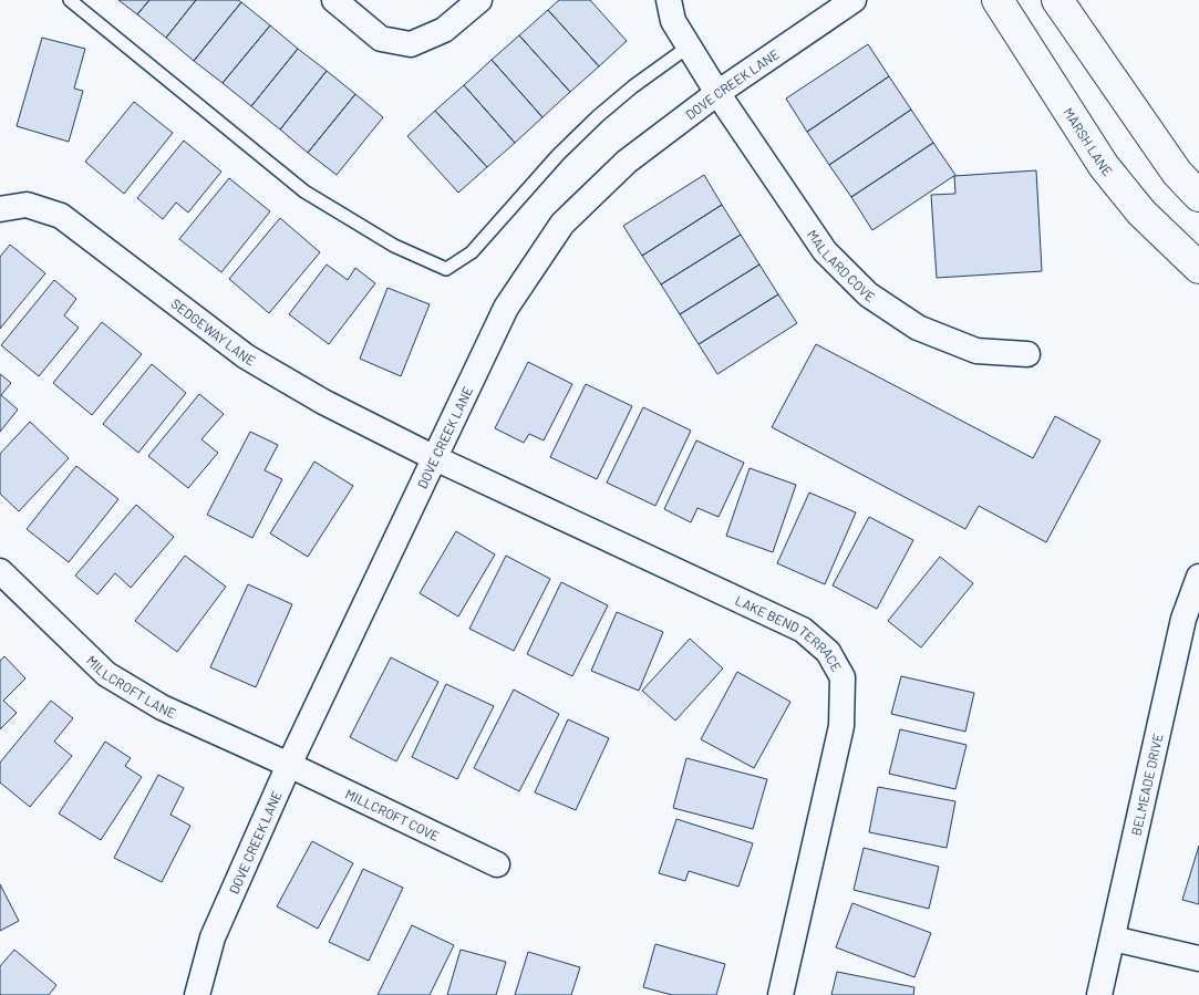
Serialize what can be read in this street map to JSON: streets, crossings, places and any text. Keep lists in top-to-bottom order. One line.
{"streets":{"main road":["MARSH LANE"],"street":["DOVE CREEK LANE","MALLARD COVE","SEDGEWAY LANE","LAKE BEND TERRACE","MILLCROFT LANE","BELMEADE DRIVE","MILLCROFT COVE"]},"crossings":[["DOVE CREEK LANE","MALLARD COVE"],["DOVE CREEK LANE","SEDGEWAY LANE"],["DOVE CREEK LANE","LAKE BEND TERRACE"],["DOVE CREEK LANE","MILLCROFT LANE"],["DOVE CREEK LANE","MILLCROFT COVE"],["SEDGEWAY LANE","LAKE BEND TERRACE"],["MILLCROFT LANE","MILLCROFT COVE"]]}
